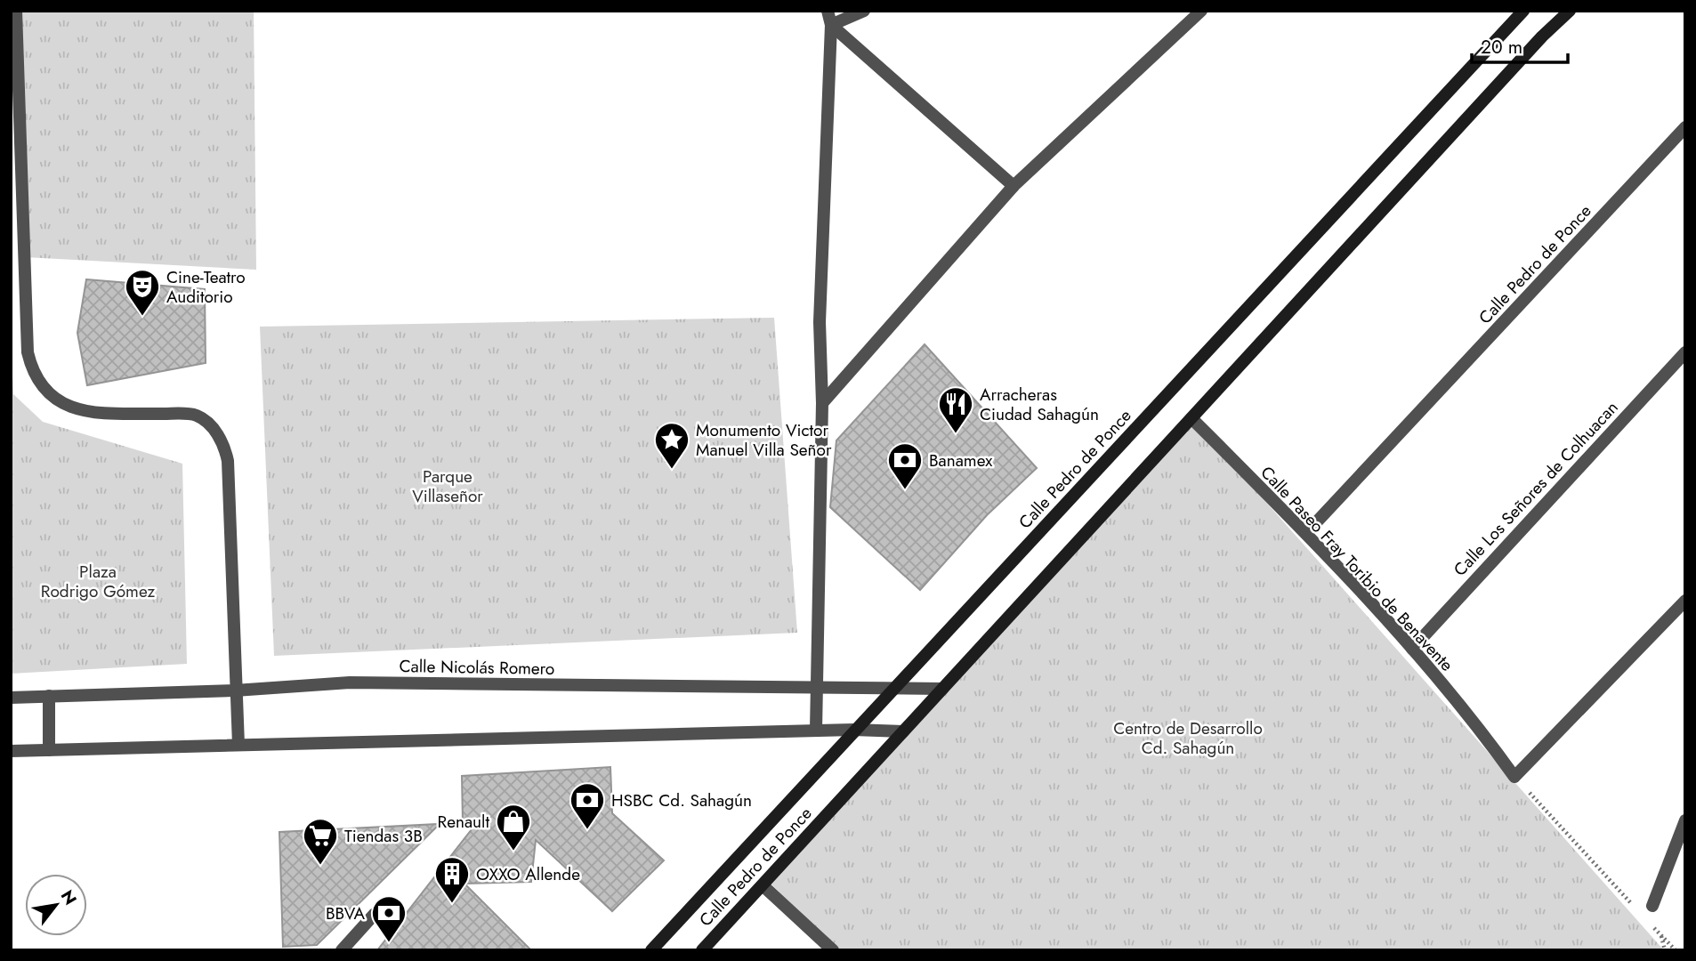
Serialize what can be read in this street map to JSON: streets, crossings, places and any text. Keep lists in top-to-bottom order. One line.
{"streets":{"street":["Calle Pedro de Ponce","Calle Los Señores de Colhuacan","Calle Paseo Fray Toribio de Benavente","Calle Nicolás Romero"]},"crossings":[["Calle Pedro de Ponce","Calle Paseo Fray Toribio de Benavente"],["Calle Pedro de Ponce","Calle Nicolás Romero"],["Calle Los Señores de Colhuacan","Calle Paseo Fray Toribio de Benavente"]],"parks":["Parque Villaseñor","Plaza Rodrigo Gómez","Centro de Desarrollo Cd. Sahagún"],"places":{"theatre":["Cine-Teatro Auditorio"],"restaurant":["Arracheras Ciudad Sahagún"],"place":["Monumento Victor Manuel Villa Señor"],"bank":["Banamex","HSBC Cd. Sahagún","BBVA"],"shop":["Renault"],"supermarket":["Tiendas 3B"],"building":["OXXO Allende"]},"scale_bar":"20 m","north":"top right"}
